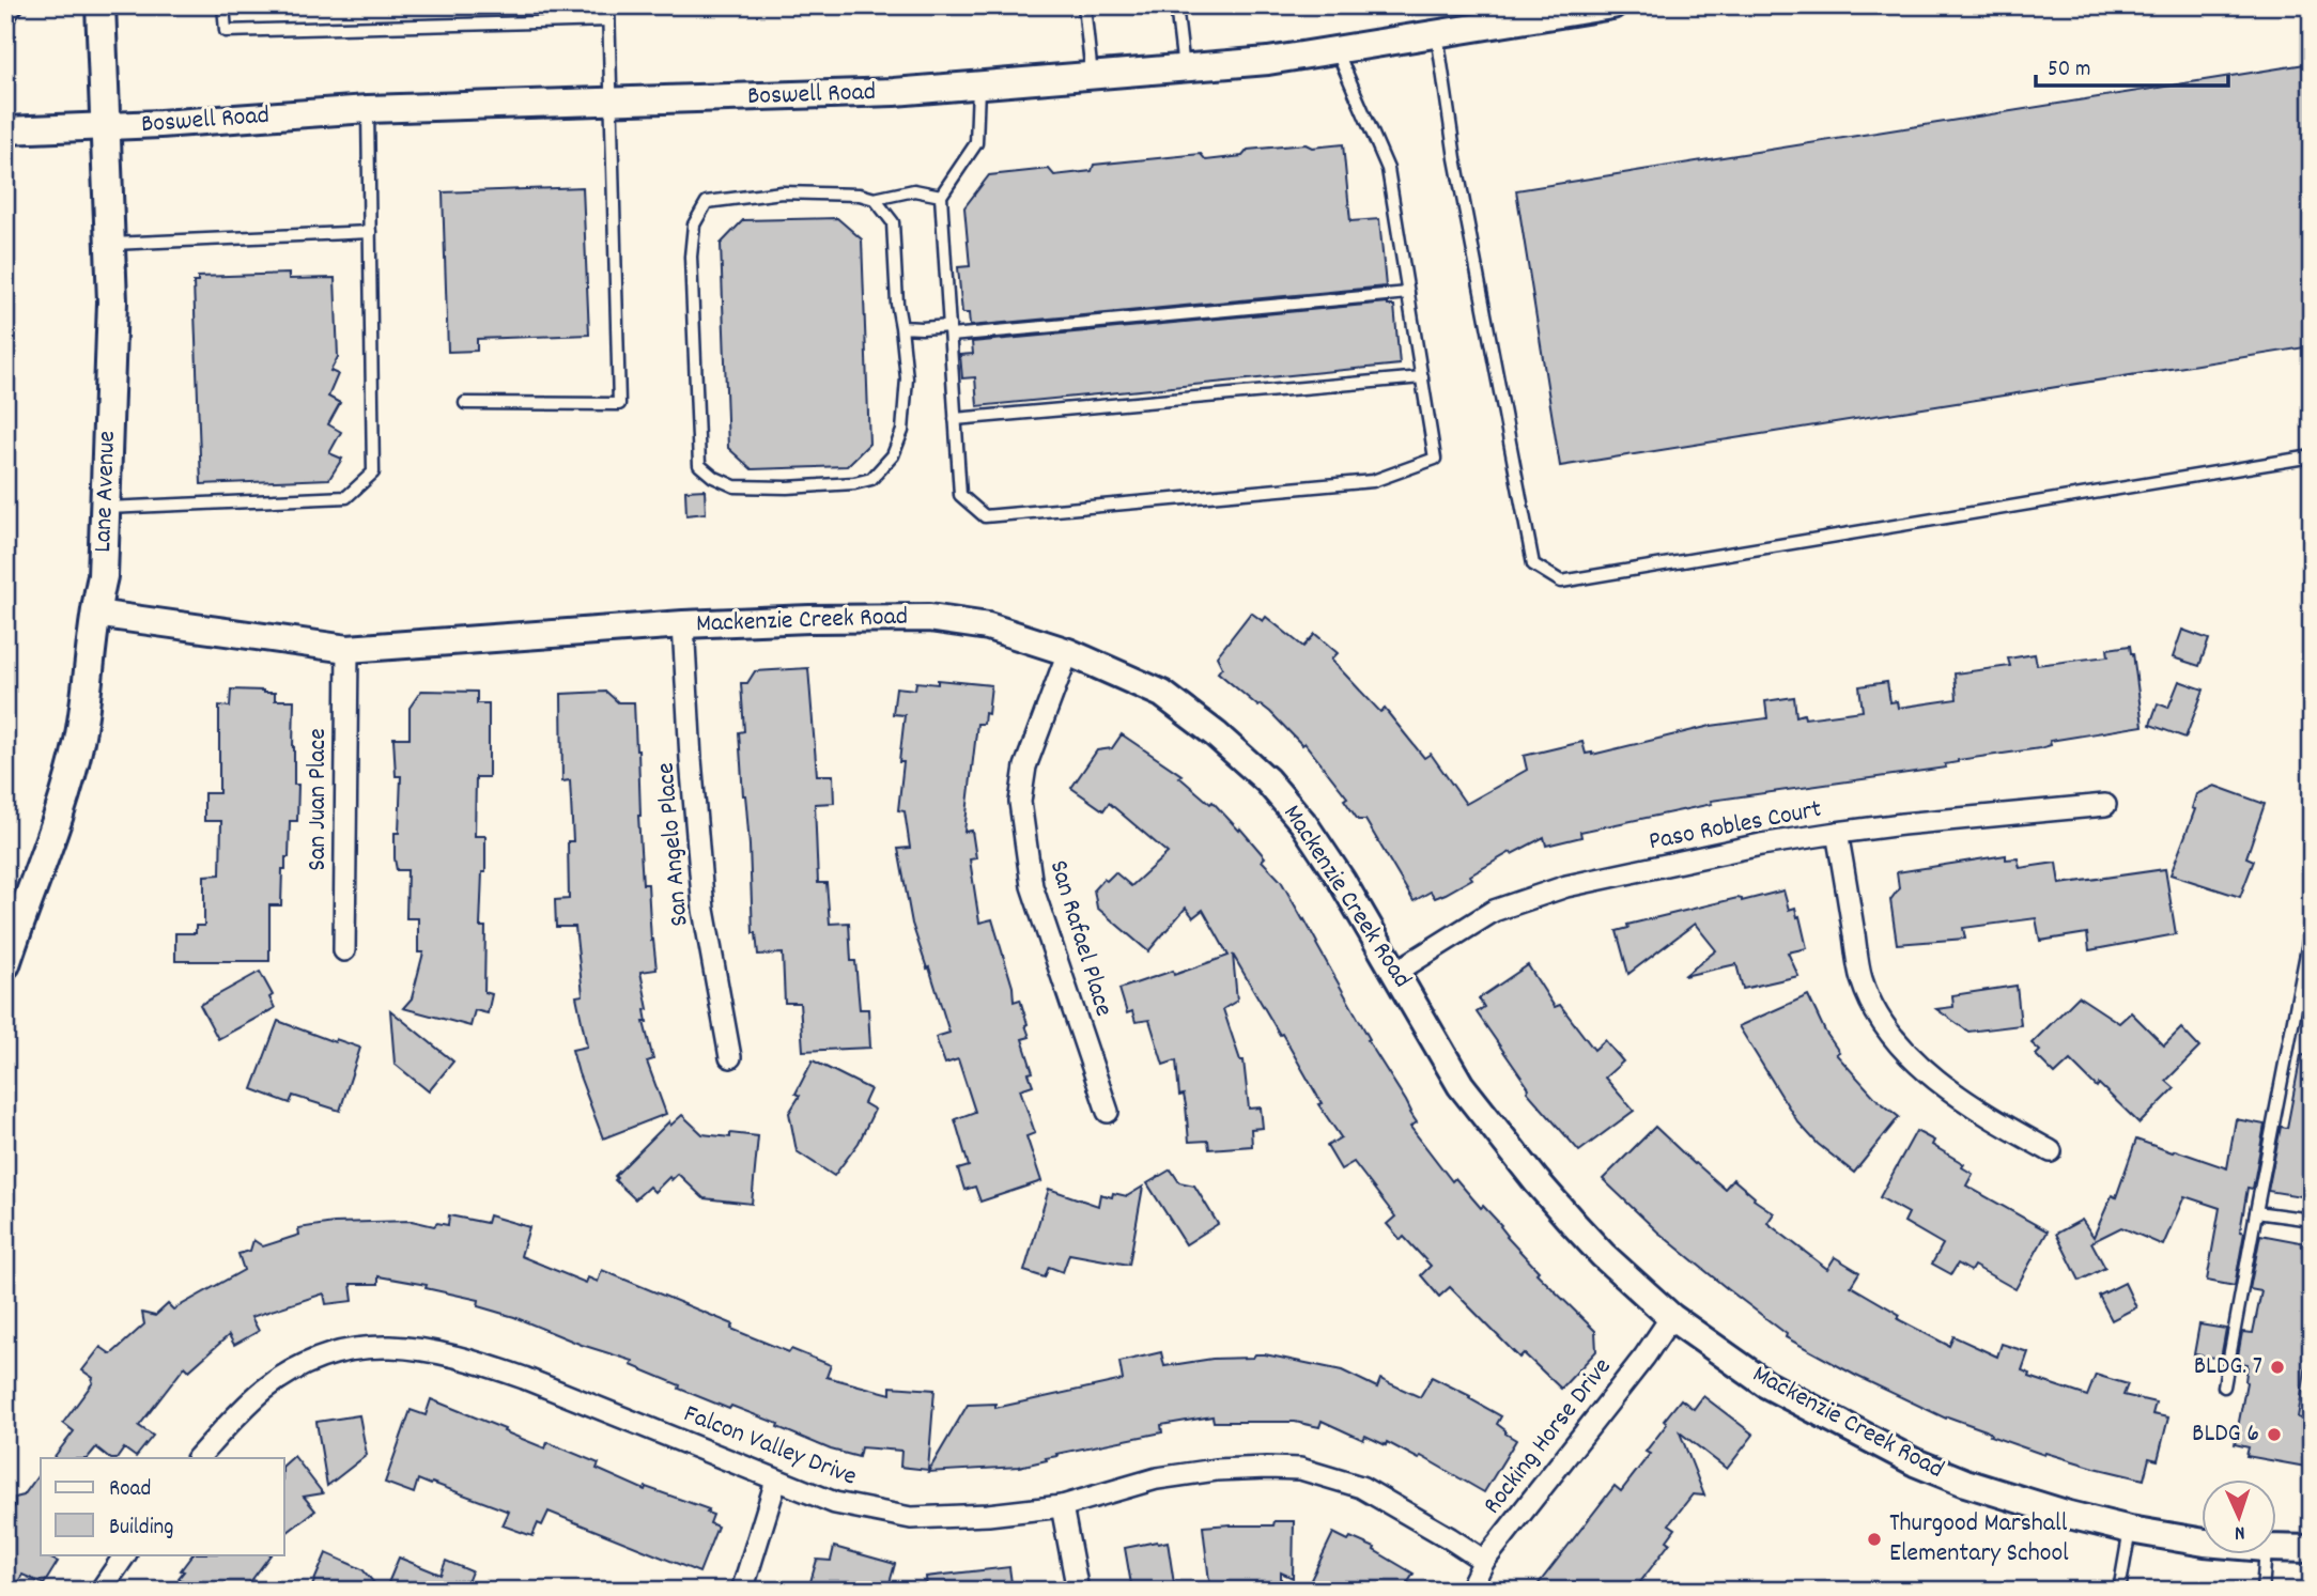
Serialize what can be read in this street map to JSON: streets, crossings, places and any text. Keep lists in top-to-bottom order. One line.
{"streets":{"main road":["Lane Avenue"],"street":["Boswell Road","Mackenzie Creek Road","San Juan Place","Paso Robles Court","San Angelo Place","San Rafael Place","Rocking Horse Drive","Falcon Valley Drive"]},"crossings":[["Boswell Road","Lane Avenue"],["Lane Avenue","Mackenzie Creek Road"],["Mackenzie Creek Road","San Juan Place"],["Mackenzie Creek Road","Paso Robles Court"],["Mackenzie Creek Road","San Angelo Place"],["Mackenzie Creek Road","San Rafael Place"],["Mackenzie Creek Road","Rocking Horse Drive"],["Rocking Horse Drive","Falcon Valley Drive"]],"places":["BLDG. 7","BLDG 6","Thurgood Marshall Elementary School"],"legend":["Road","Building"],"scale_bar":"50 m","north":"bottom"}
